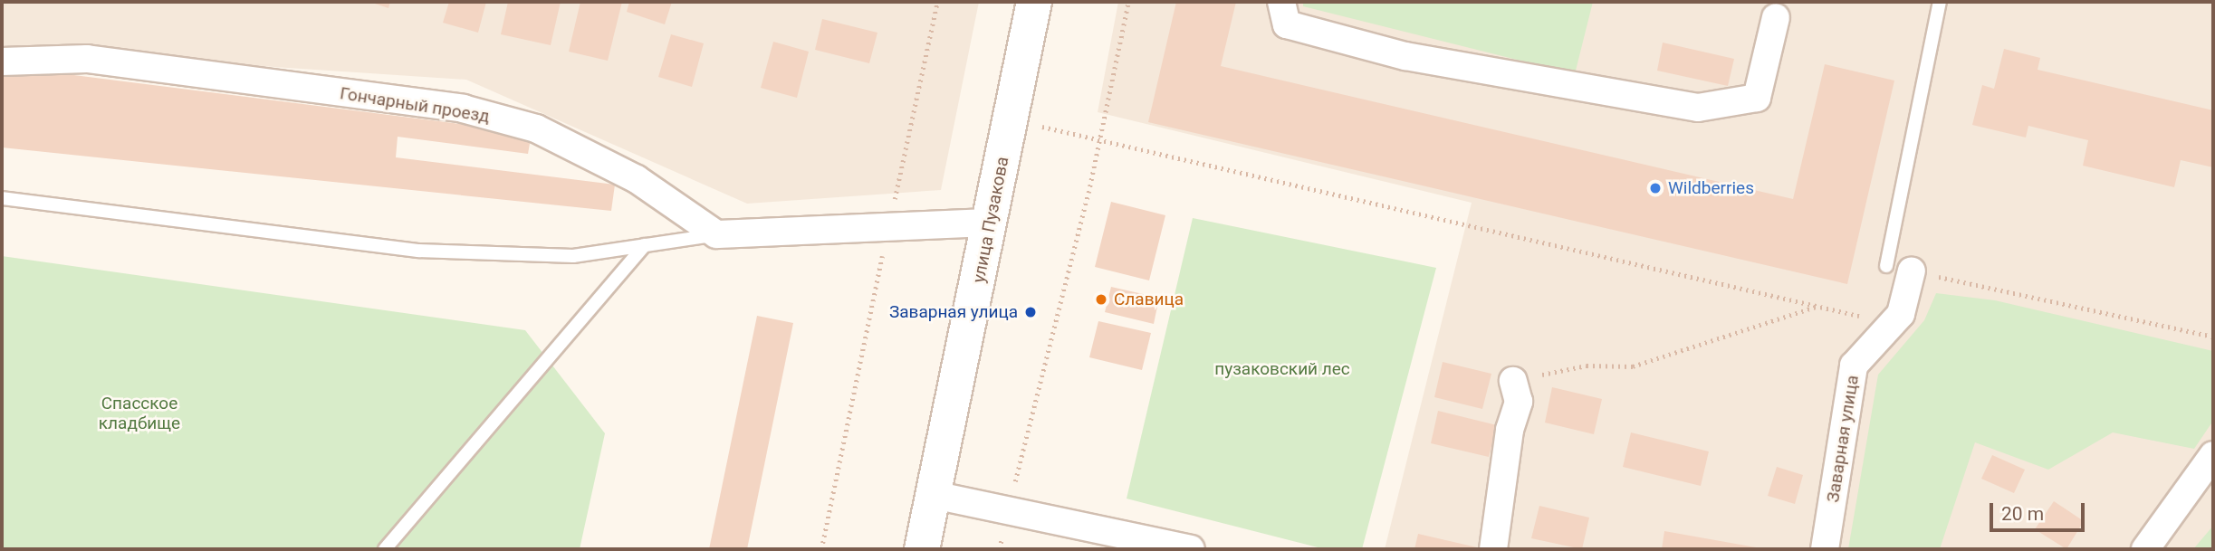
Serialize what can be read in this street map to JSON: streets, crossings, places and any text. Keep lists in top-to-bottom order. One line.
{"streets":{"street":["Гончарный проезд","улица Пузакова","Заварная улица"]},"parks":["пузаковский лес","Спасское кладбище"],"places":["Wildberries","Славица","Заварная улица"],"scale_bar":"20 m"}
